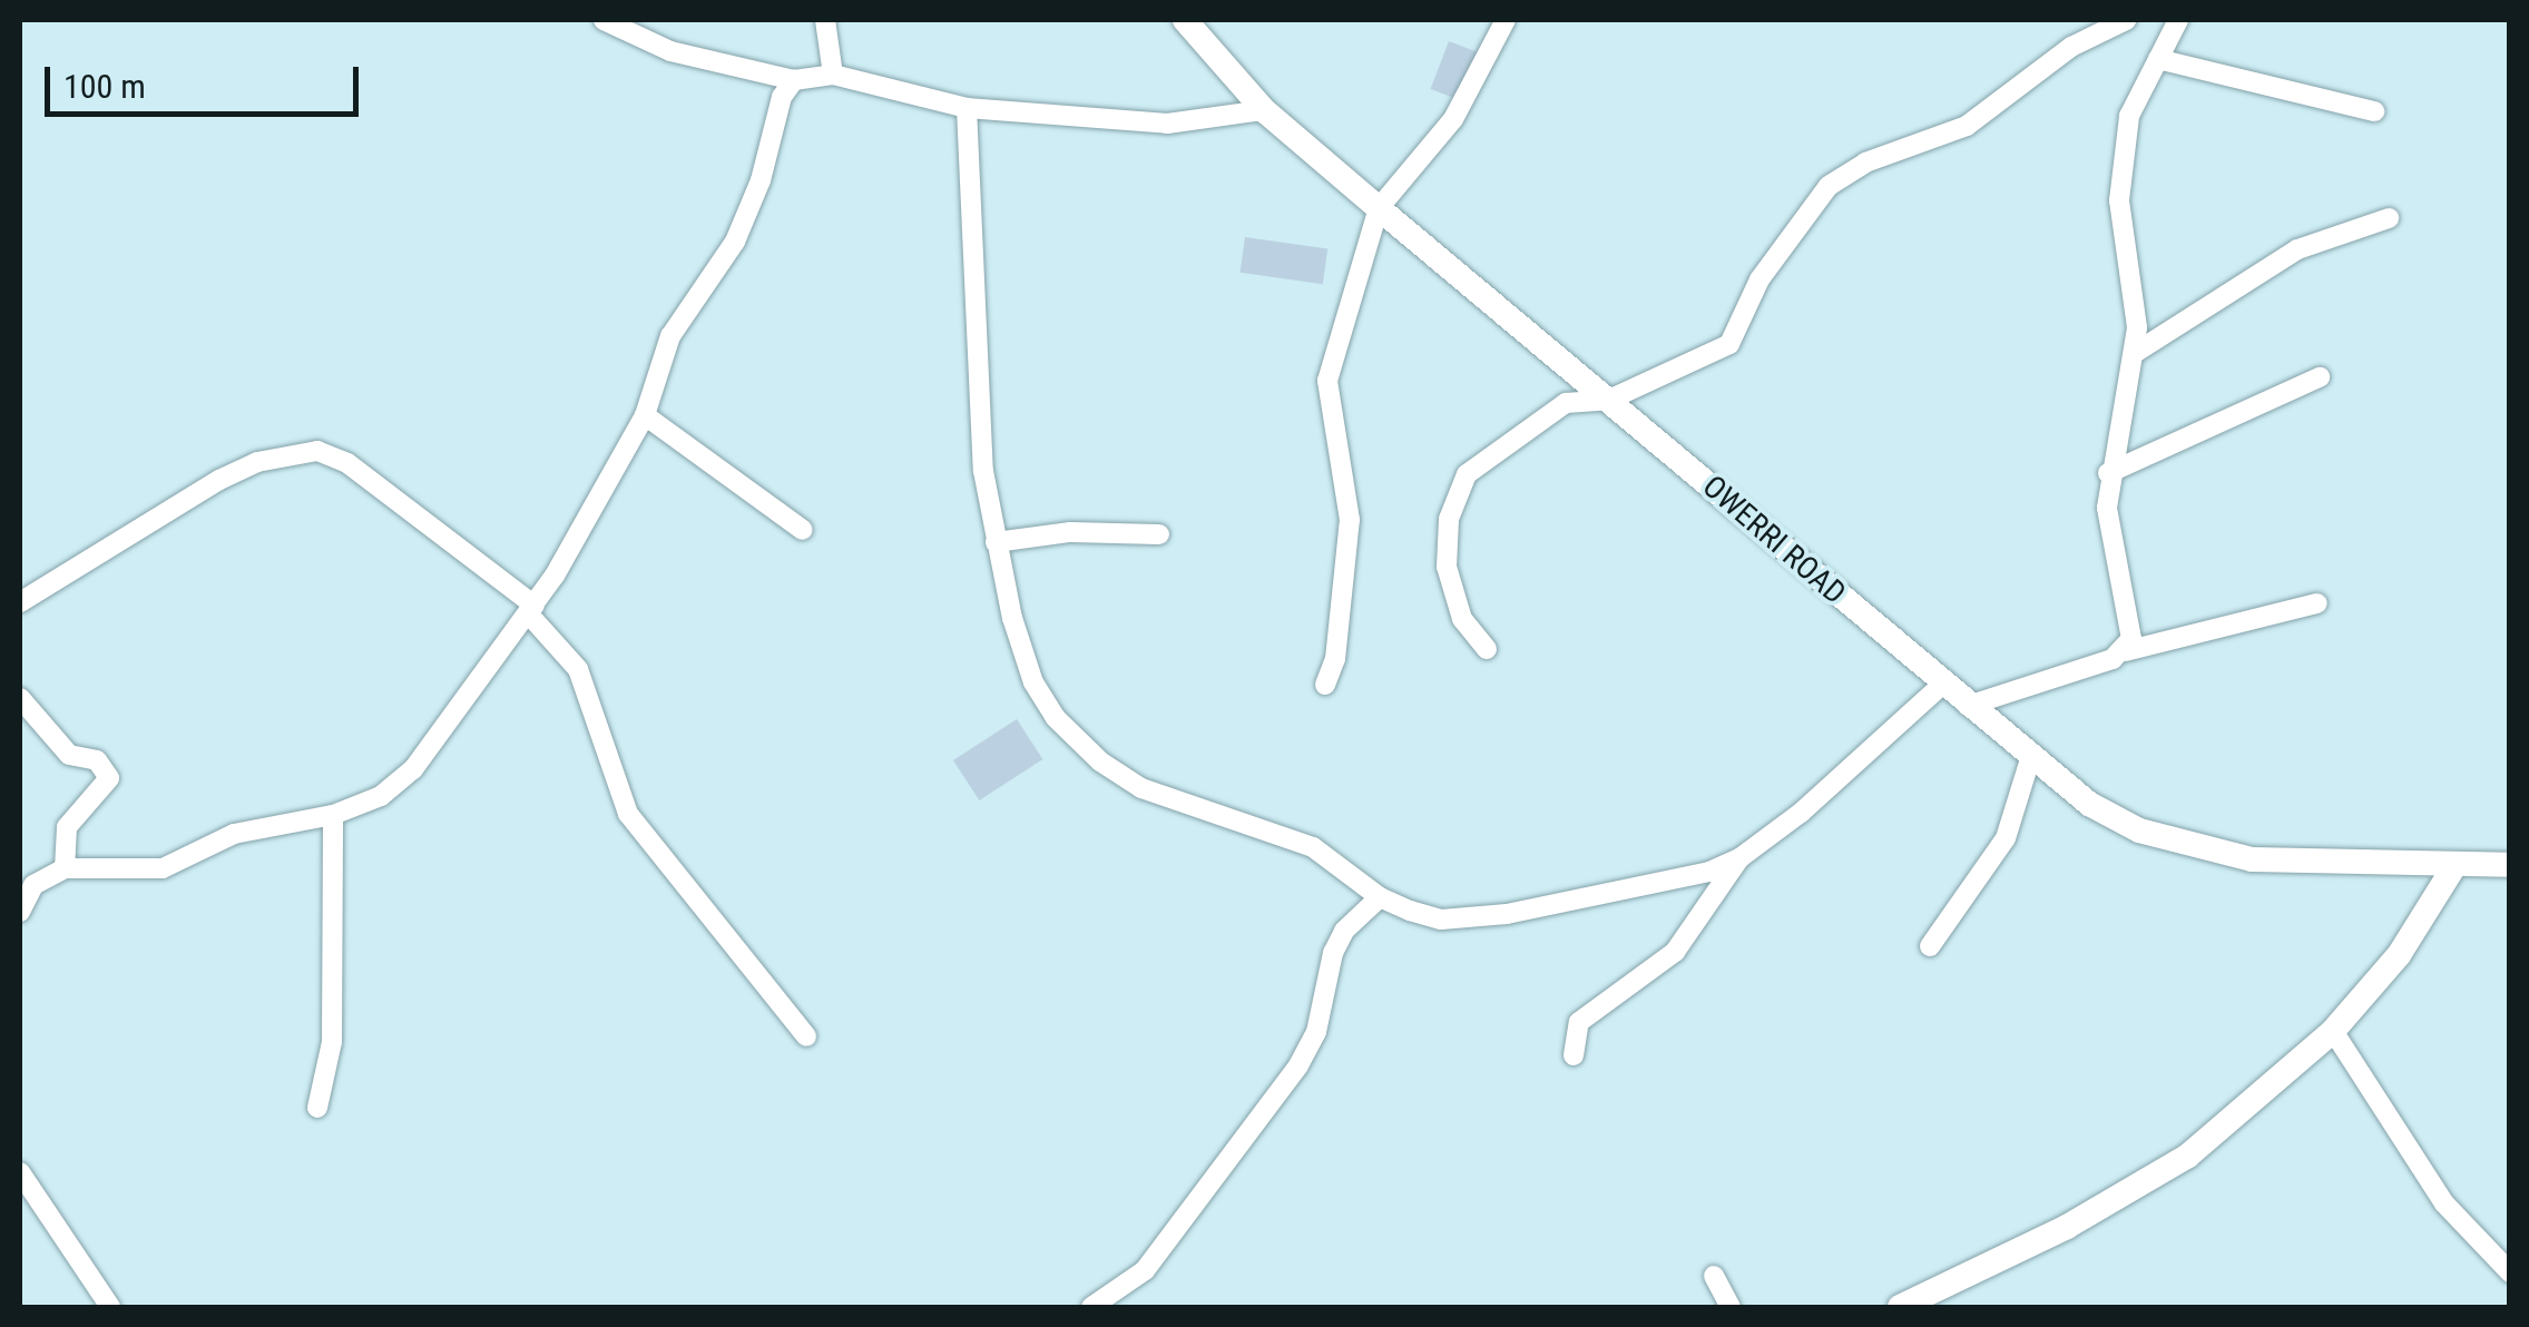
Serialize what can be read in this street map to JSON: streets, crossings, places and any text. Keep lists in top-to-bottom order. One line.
{"streets":{"main road":["OWERRI ROAD"]},"scale_bar":"100 m"}
